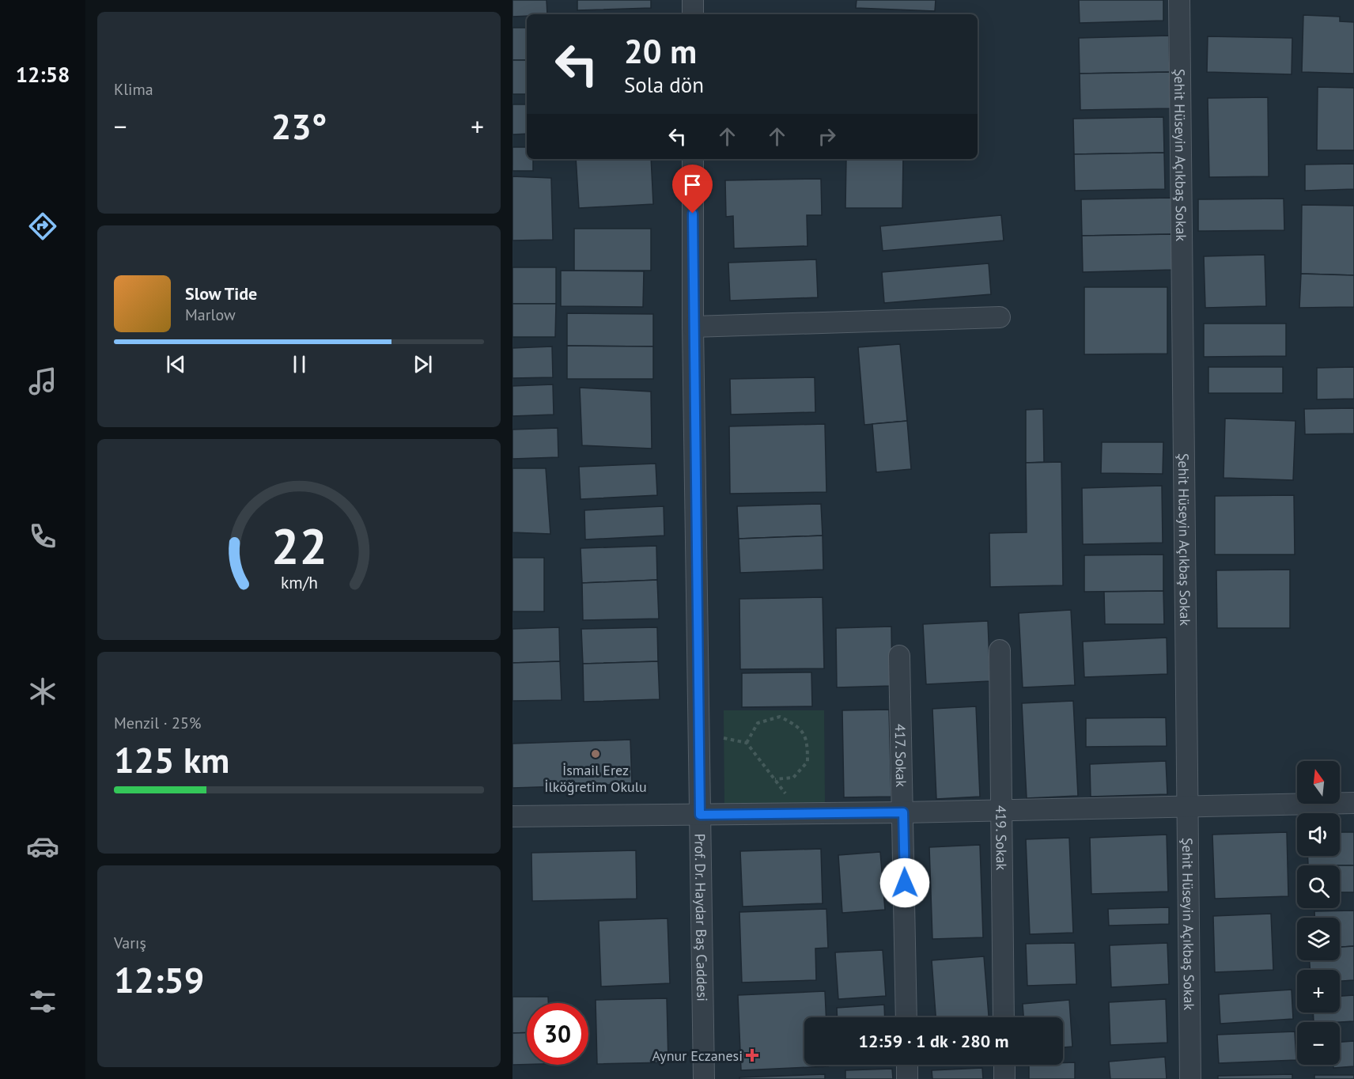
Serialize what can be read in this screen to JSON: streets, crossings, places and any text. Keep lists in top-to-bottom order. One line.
{"streets":{"street":["Şehit Hüseyin Açıkbaş Sokak","417. Sokak","419. Sokak","Prof. Dr. Haydar Baş Caddesi"]},"places":{"other":["İsmail Erez İlköğretim Okulu"],"health":["Aynur Eczanesi"]},"north":"top","page":{"tabs":"12:58","tile":["Klima",["Menzil · 25%","125 km"],["Varış","12:59"]],"turn":["20 m","Sola dön"],"heat":["−","23°","+"],"song":["Slow Tide","Marlow"],"map_buttons":["+","−"],"limit":"30","trip":"12:59 · 1 dk · 280 m","gauge":["22","km/h"]}}
